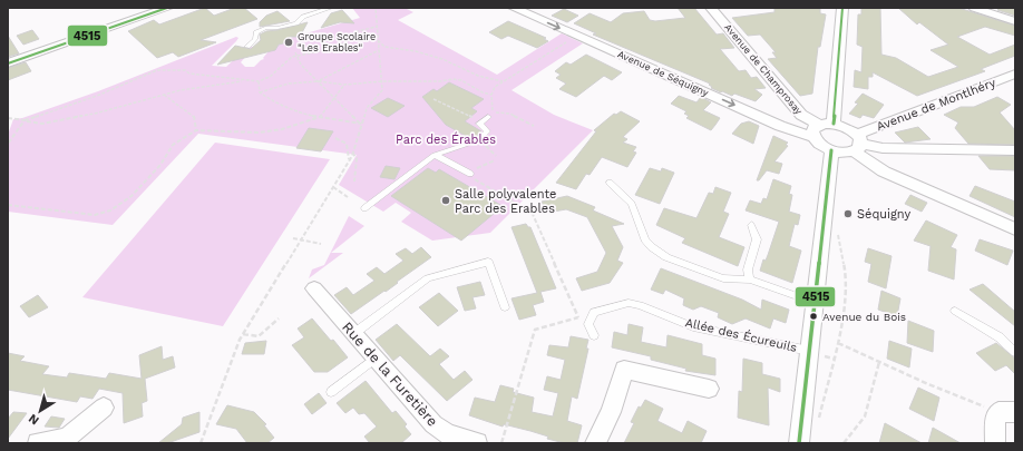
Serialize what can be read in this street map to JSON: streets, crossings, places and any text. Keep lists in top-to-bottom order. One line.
{"streets":{"street":["Avenue de Champrosay","Avenue de Séquigny","Avenue de Montlhéry","Rue de la Furetière"],"lane":["Allée des Écureuils"]},"crossings":[["Avenue de Champrosay","Avenue de Séquigny"]],"one_way":["Avenue de Séquigny"],"parks":["Parc des Érables"],"places":["Groupe Scolaire \"Les Erables\"","Salle polyvalente Parc des Erables","Séquigny","Avenue du Bois"],"lines":["transit line 4515"],"north":"bottom left"}
